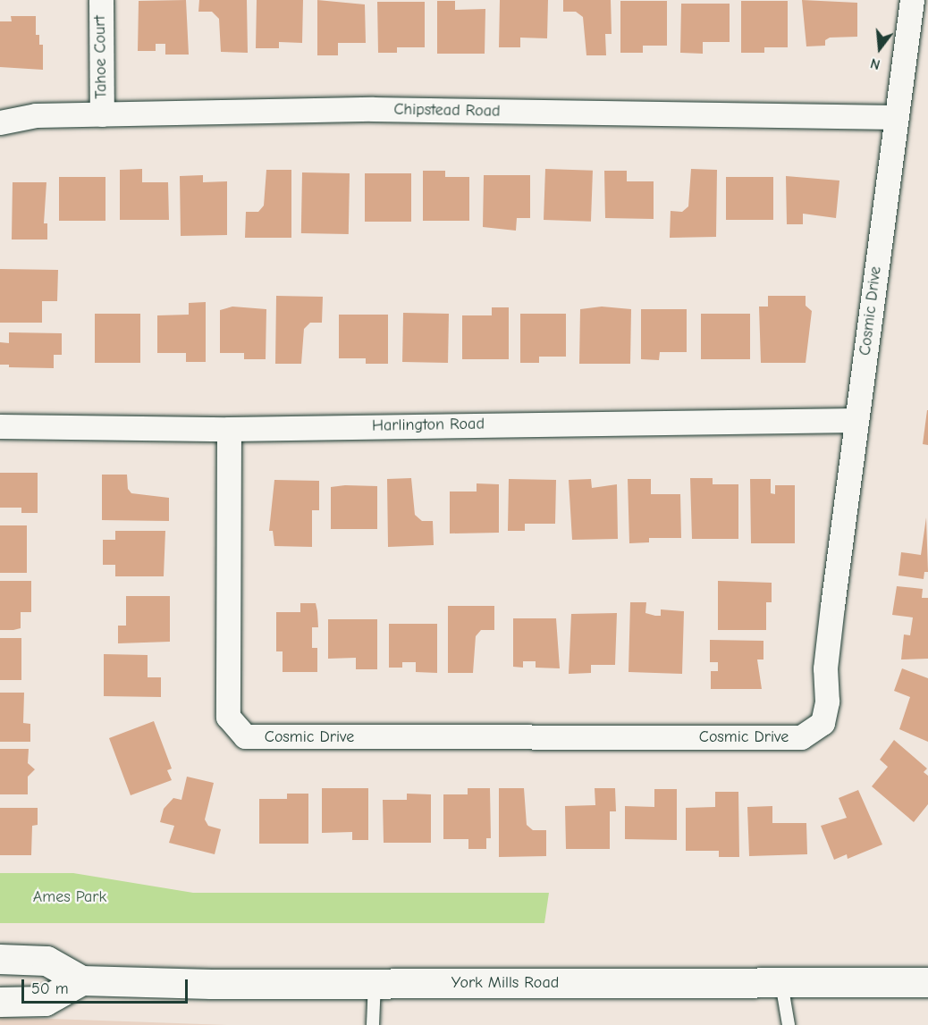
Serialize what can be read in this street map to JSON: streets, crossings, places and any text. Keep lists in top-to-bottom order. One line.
{"streets":{"main road":["York Mills Road"],"street":["Tahoe Court","Chipstead Road","Cosmic Drive","Harlington Road"]},"crossings":[["Tahoe Court","Chipstead Road"],["Chipstead Road","Cosmic Drive"],["Cosmic Drive","Harlington Road"]],"parks":["Ames Park"],"scale_bar":"50 m","north":"bottom"}
